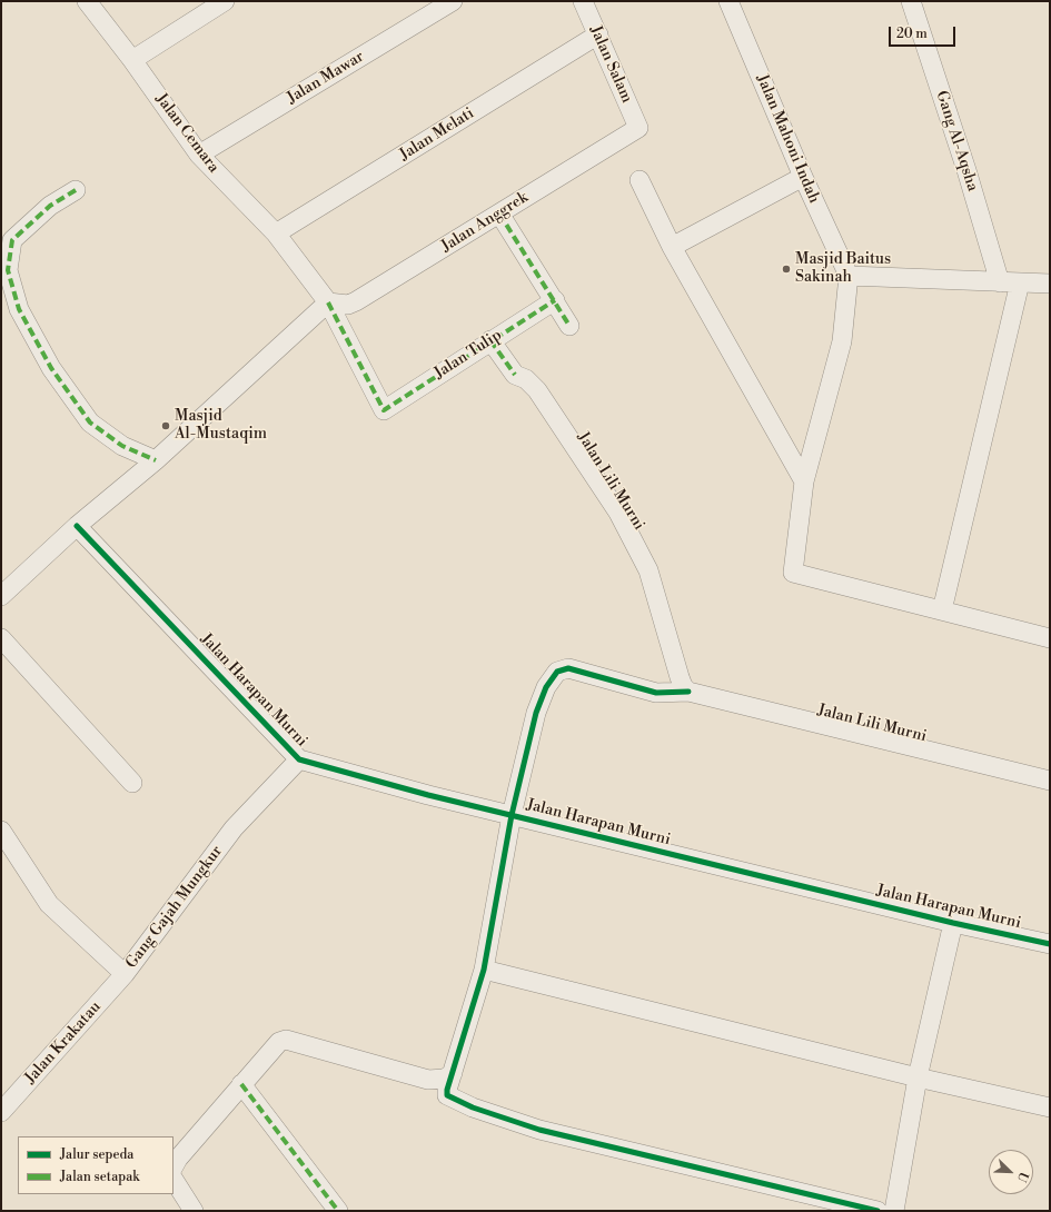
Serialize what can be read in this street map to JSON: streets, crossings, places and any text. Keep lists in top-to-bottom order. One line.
{"streets":{"street":["Jalan Salam","Jalan Mawar","Jalan Cemara","Jalan Melati","Jalan Mahoni Indah","Gang Al-Aqsha","Jalan Anggrek","Jalan Tulip","Jalan Lili Murni","Jalan Harapan Murni","Gang Gajah Mungkur","Jalan Krakatau"]},"crossings":[["Jalan Salam","Jalan Melati"],["Jalan Salam","Jalan Anggrek"],["Jalan Mawar","Jalan Cemara"],["Jalan Cemara","Jalan Melati"],["Jalan Cemara","Jalan Anggrek"],["Jalan Cemara","Jalan Tulip"],["Jalan Tulip","Jalan Lili Murni"],["Jalan Lili Murni","Jalan Harapan Murni"],["Jalan Harapan Murni","Gang Gajah Mungkur"],["Gang Gajah Mungkur","Jalan Krakatau"]],"places":["Masjid Baitus Sakinah","Masjid Al-Mustaqim"],"legend":["Jalur sepeda","Jalan setapak"],"scale_bar":"20 m","north":"bottom right"}
